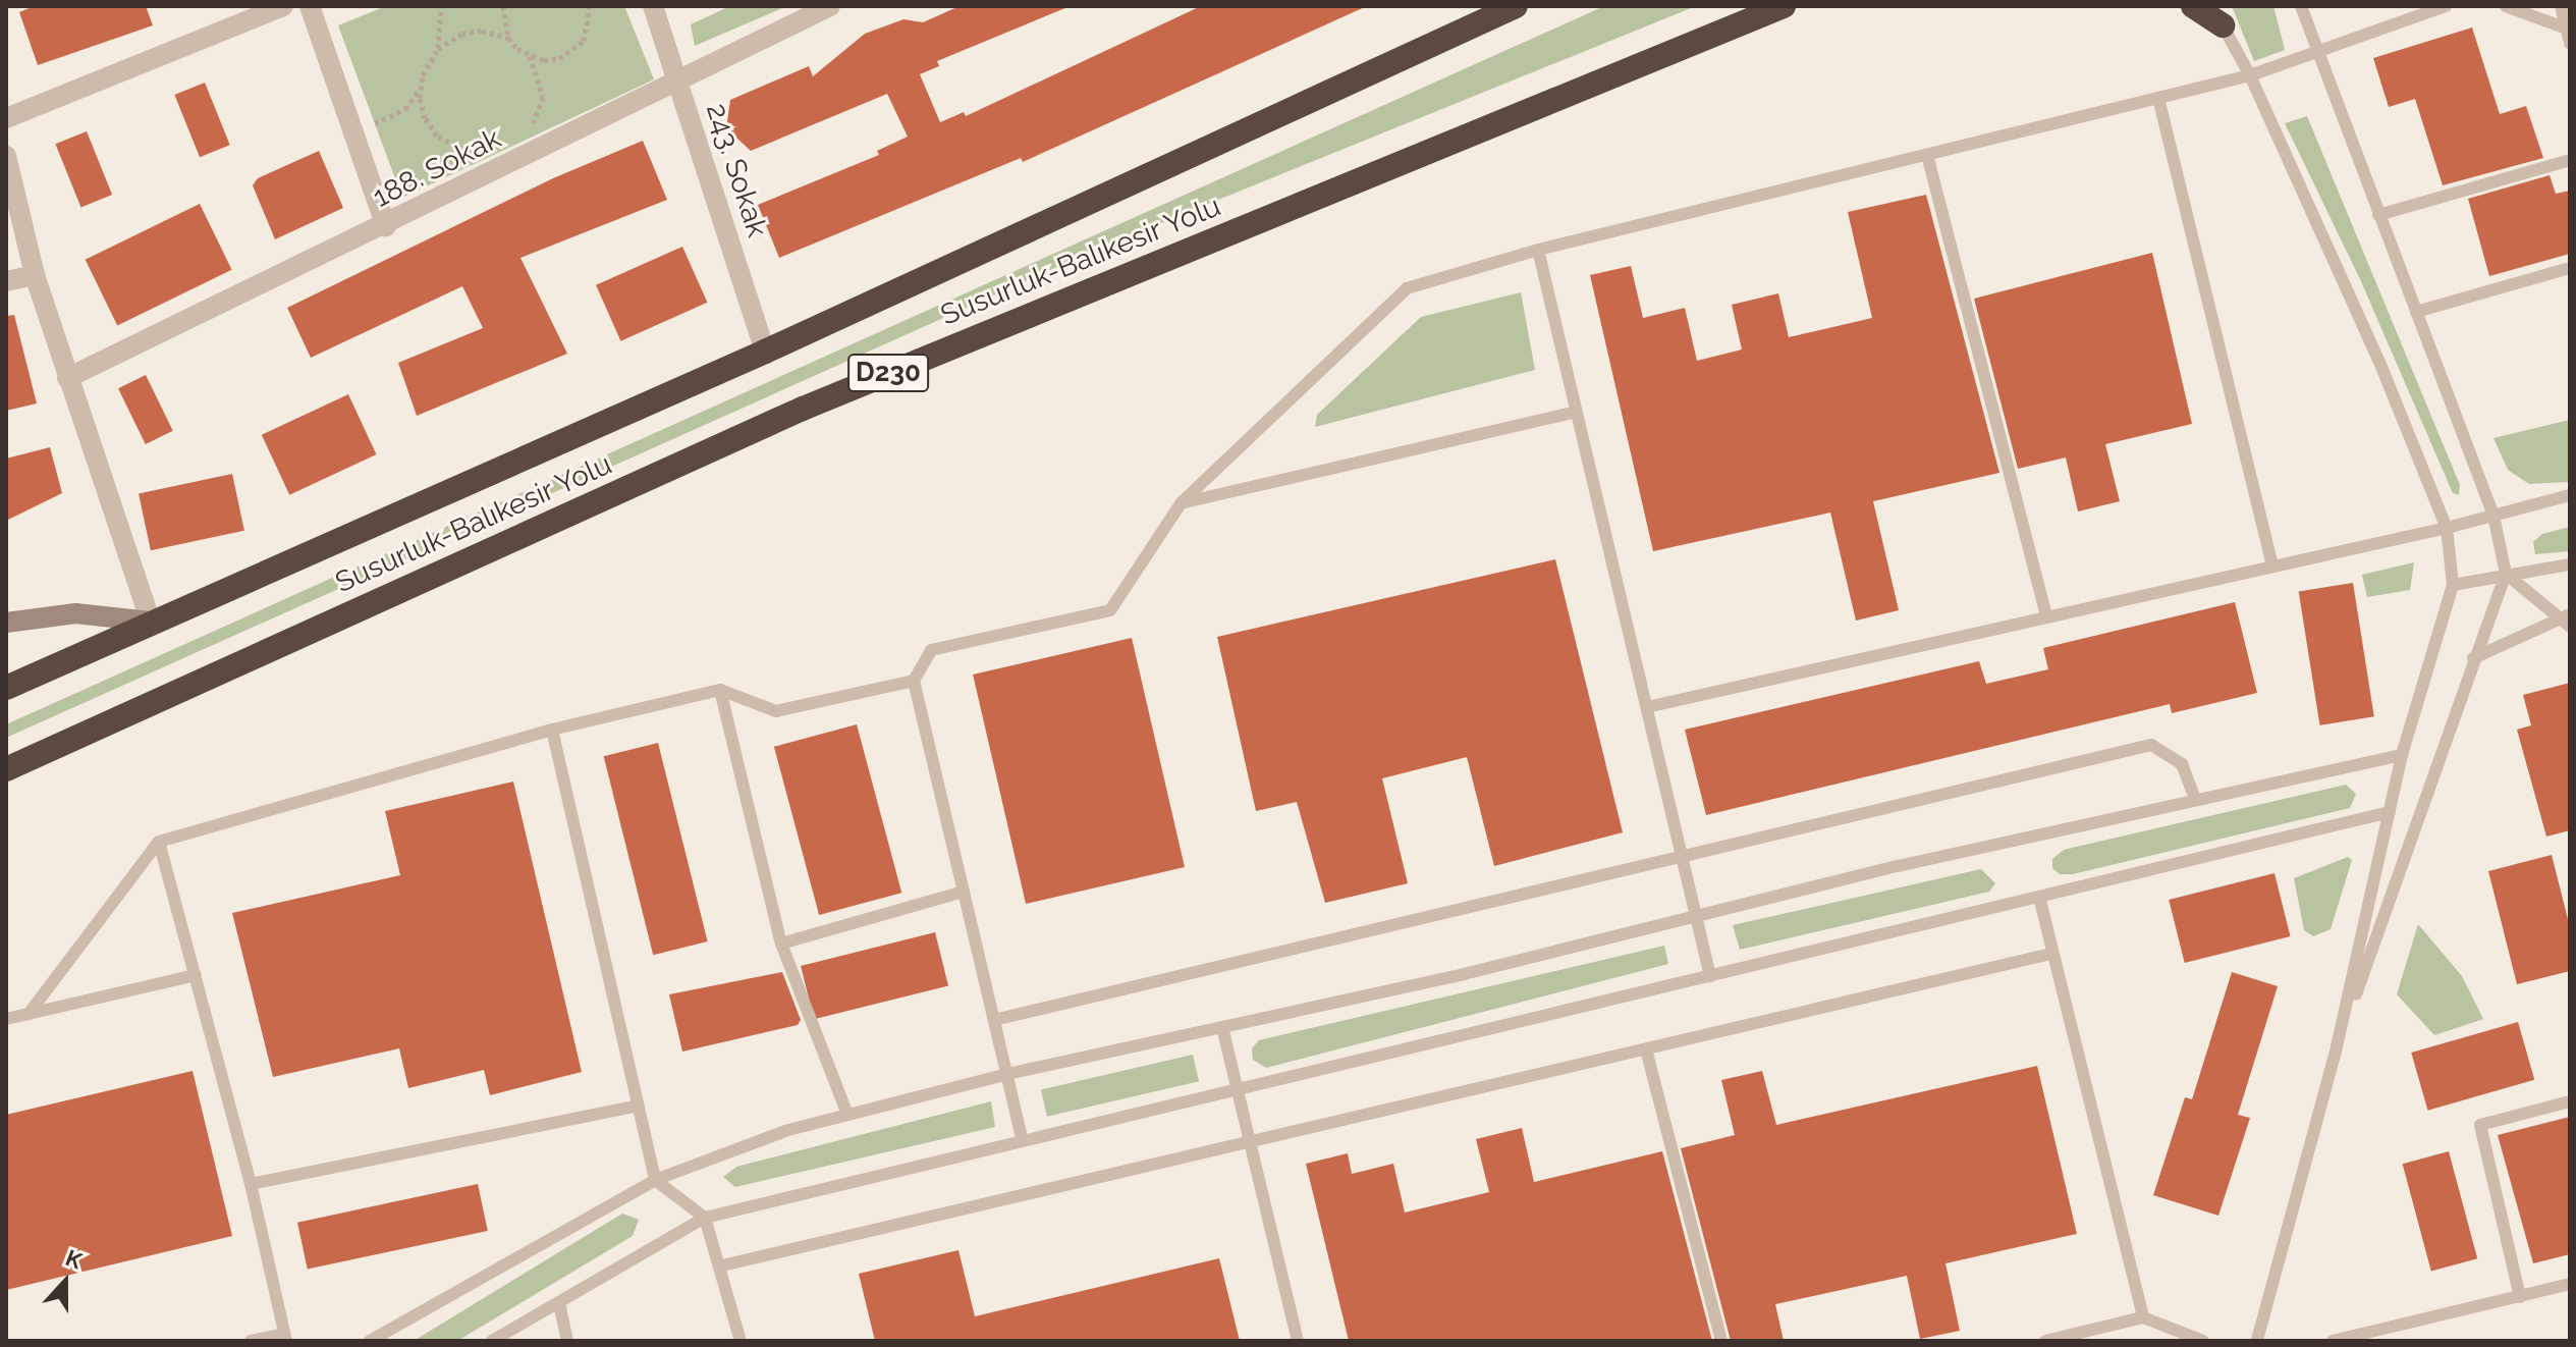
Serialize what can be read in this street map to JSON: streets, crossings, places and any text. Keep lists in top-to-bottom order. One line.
{"streets":{"highway":["Susurluk-Balıkesir Yolu","D230"],"street":["188. Sokak","243. Sokak"]},"crossings":[["188. Sokak","243. Sokak"],["243. Sokak","Susurluk-Balıkesir Yolu"]],"north":"top"}
